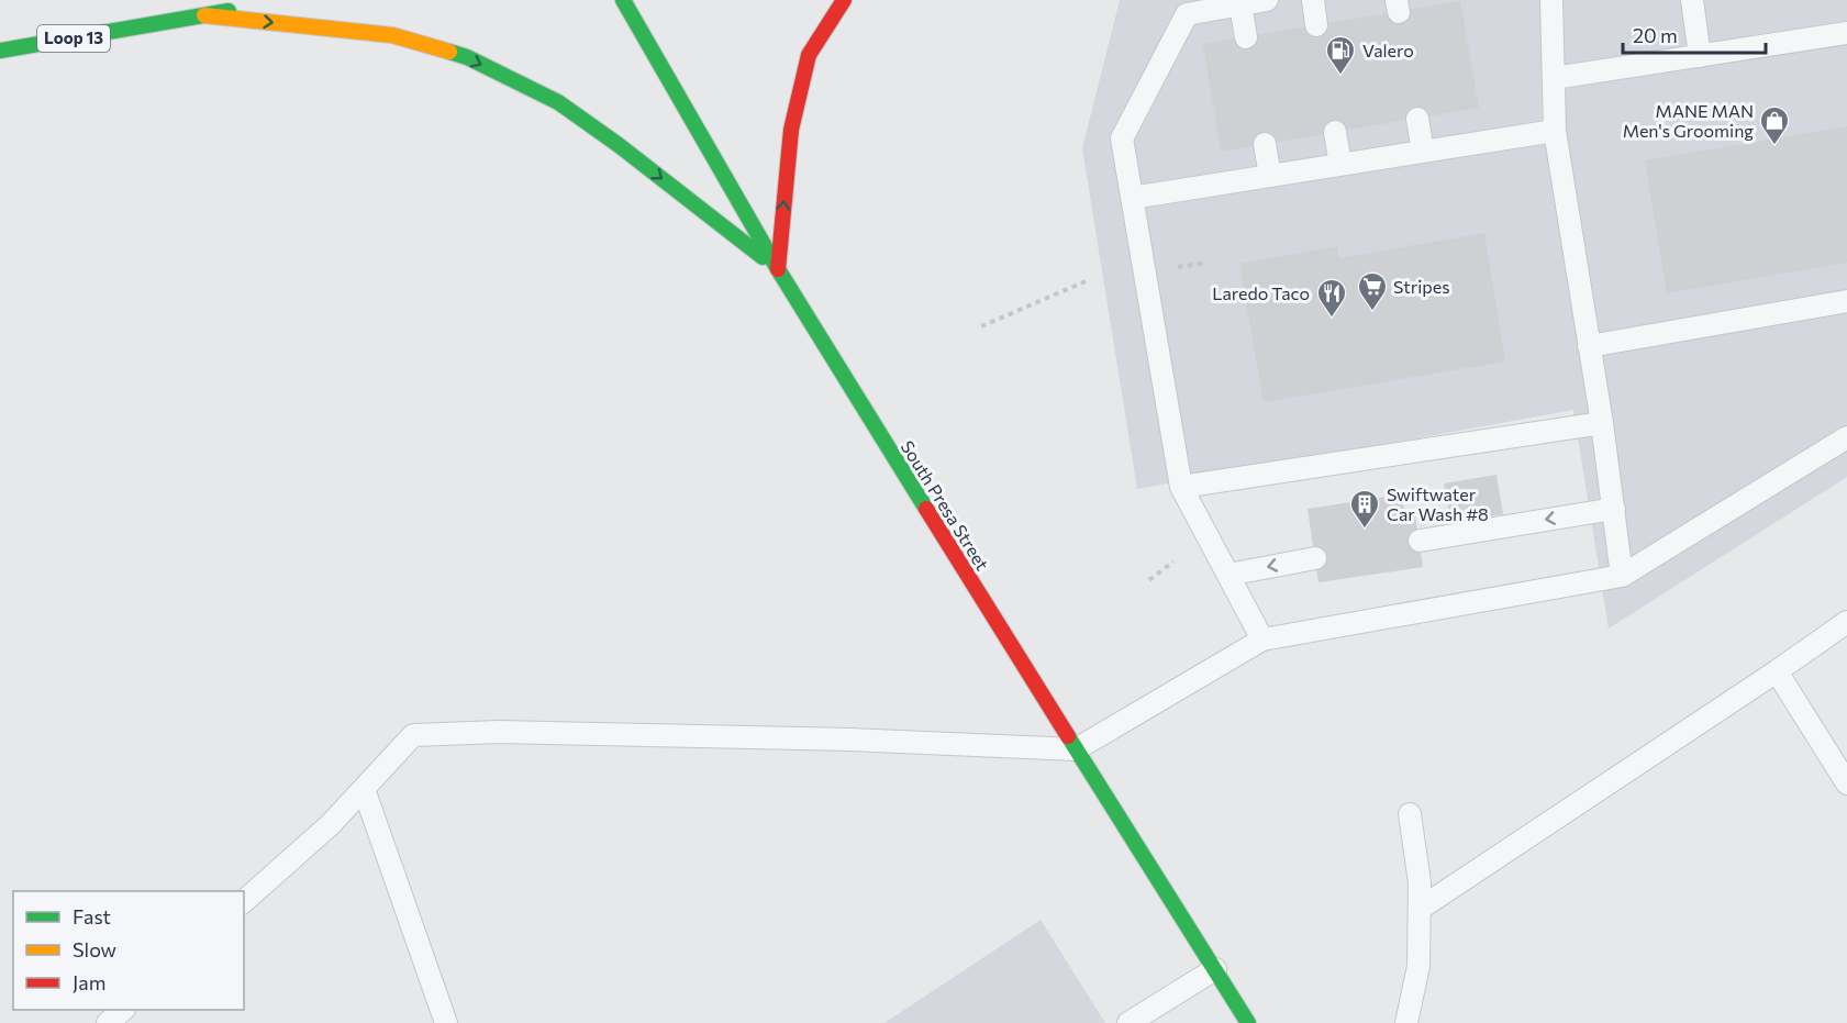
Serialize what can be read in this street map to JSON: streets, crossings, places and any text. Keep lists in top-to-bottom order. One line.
{"streets":{"main road":["Loop 13","South Presa Street"]},"places":{"fuel station":["Valero"],"shop":["MANE MAN Men's Grooming"],"supermarket":["Stripes"],"restaurant":["Laredo Taco"],"building":["Swiftwater Car Wash #8"]},"legend":["Fast","Slow","Jam"],"scale_bar":"20 m"}
